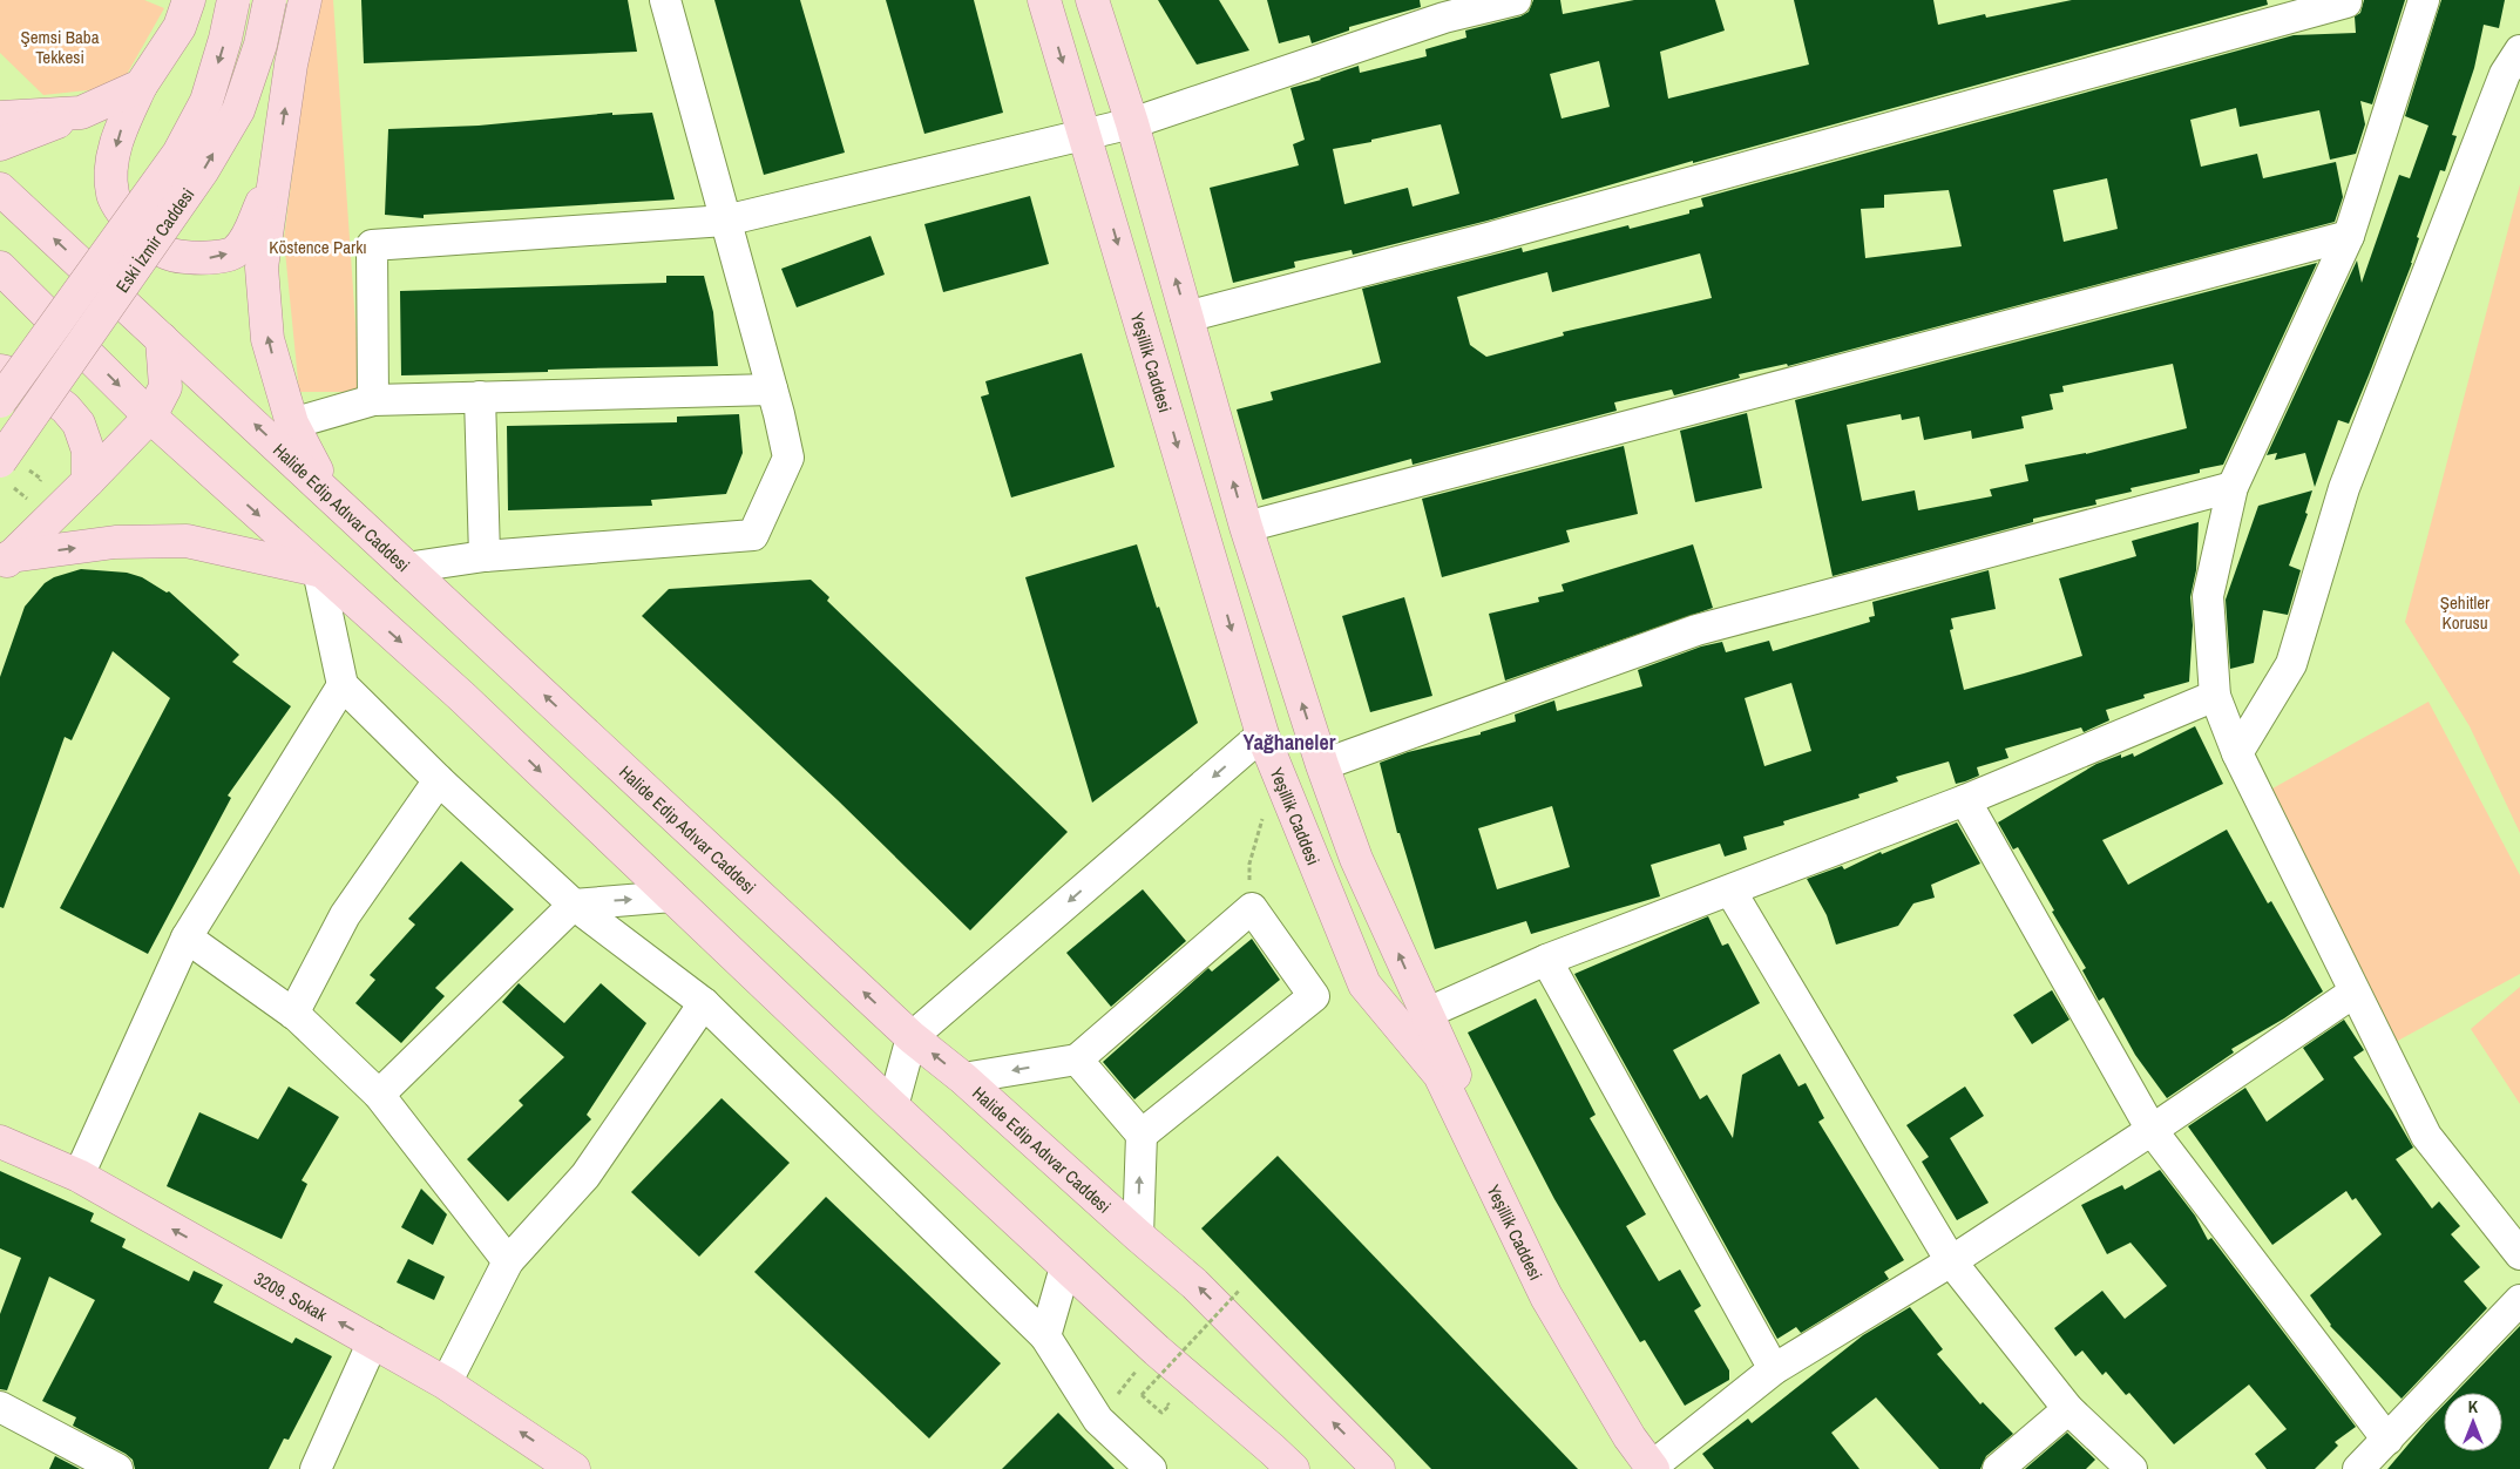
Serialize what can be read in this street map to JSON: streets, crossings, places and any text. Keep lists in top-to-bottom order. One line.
{"streets":{"main road":["Eski İzmir Caddesi","Yeşillik Caddesi","Halide Edip Adıvar Caddesi","3209. Sokak"]},"one_way":["3209. Sokak"],"districts":["Yağhaneler"],"parks":["Şemsi Baba Tekkesi","Köstence Parkı","Şehitler Korusu"],"north":"top"}
